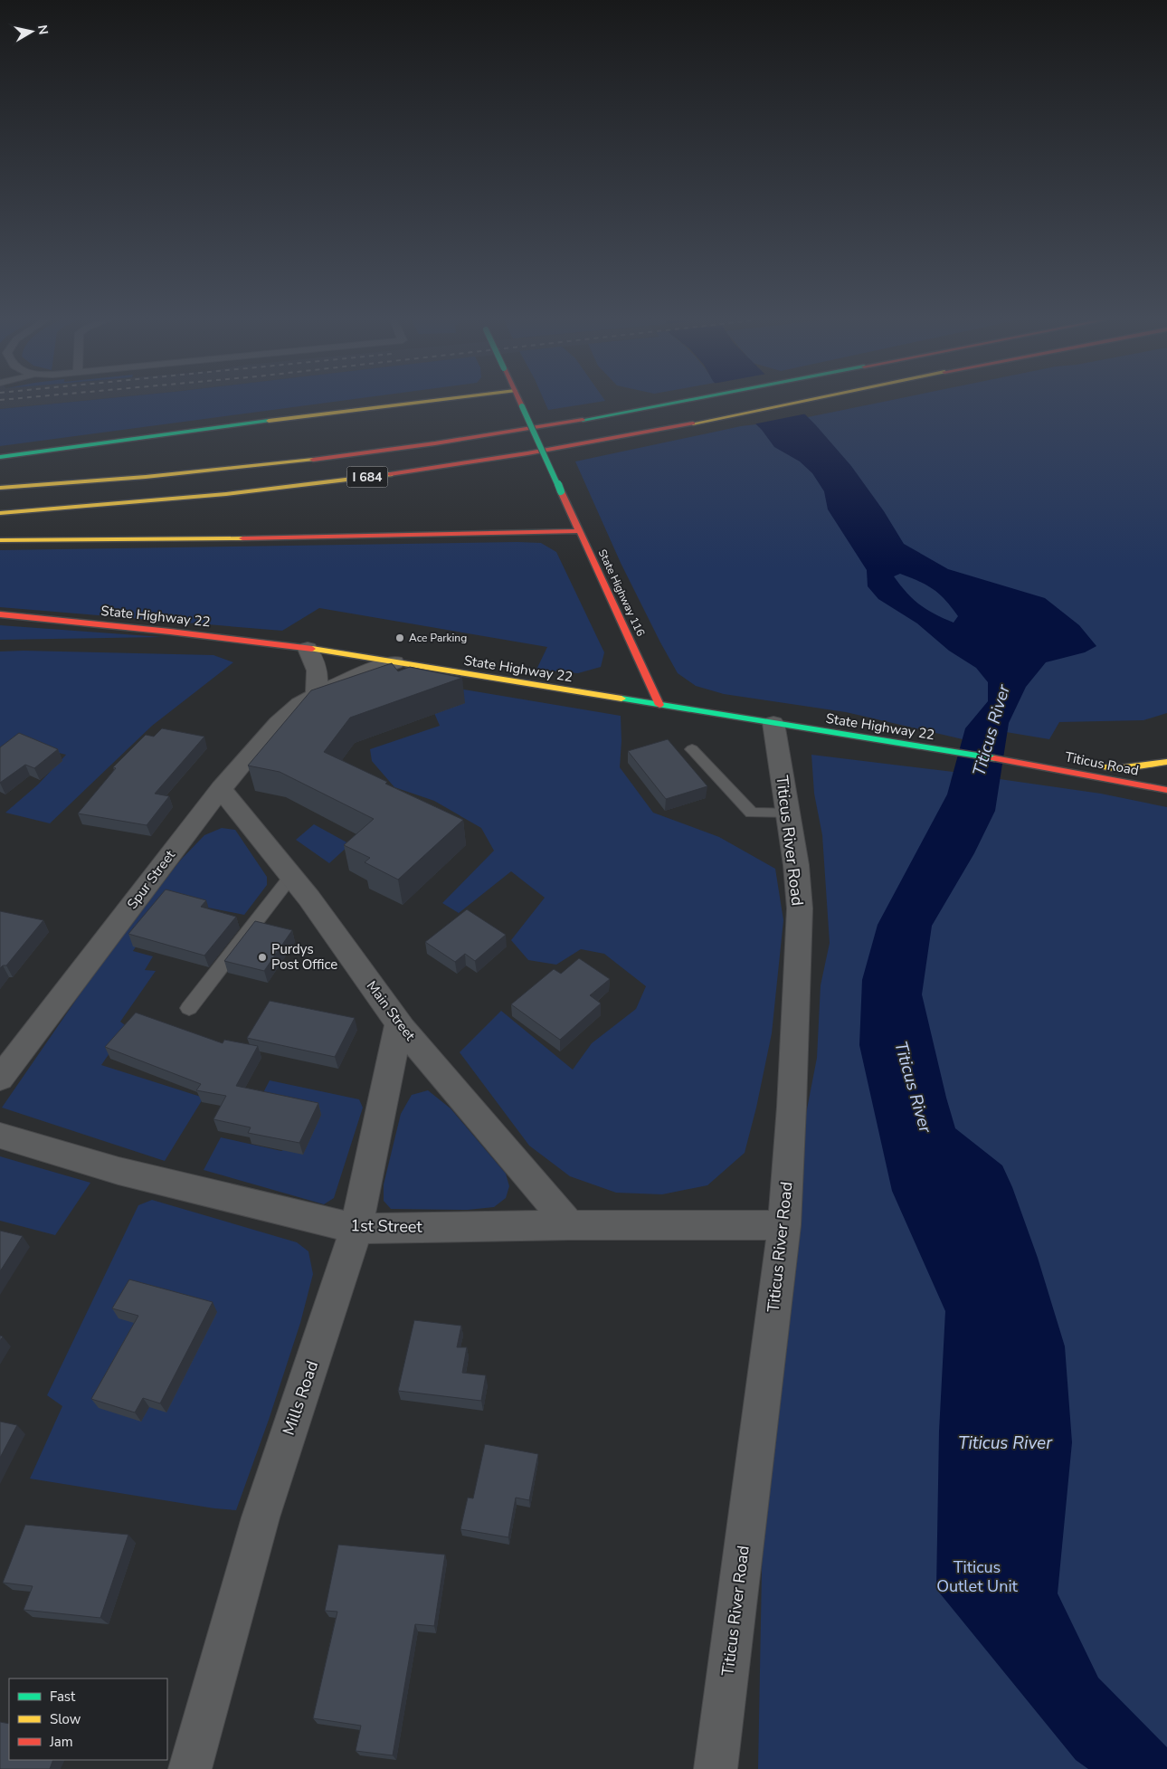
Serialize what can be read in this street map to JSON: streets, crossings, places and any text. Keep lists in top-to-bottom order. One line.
{"streets":{"main road":["I 684","State Highway 116","State Highway 22","Titicus Road"],"street":["Titicus River Road","Spur Street","Main Street","1st Street","Mills Road"]},"crossings":[["State Highway 116","State Highway 22"],["State Highway 22","Titicus Road"],["State Highway 22","Titicus River Road"],["State Highway 22","Spur Street"],["Titicus River Road","1st Street"],["Spur Street","Main Street"],["Main Street","1st Street"],["Main Street","Mills Road"],["1st Street","Mills Road"]],"water":["Titicus River"],"parks":["Titicus Outlet Unit"],"places":["Ace Parking","Purdys Post Office"],"legend":["Fast","Slow","Jam"],"north":"right"}
